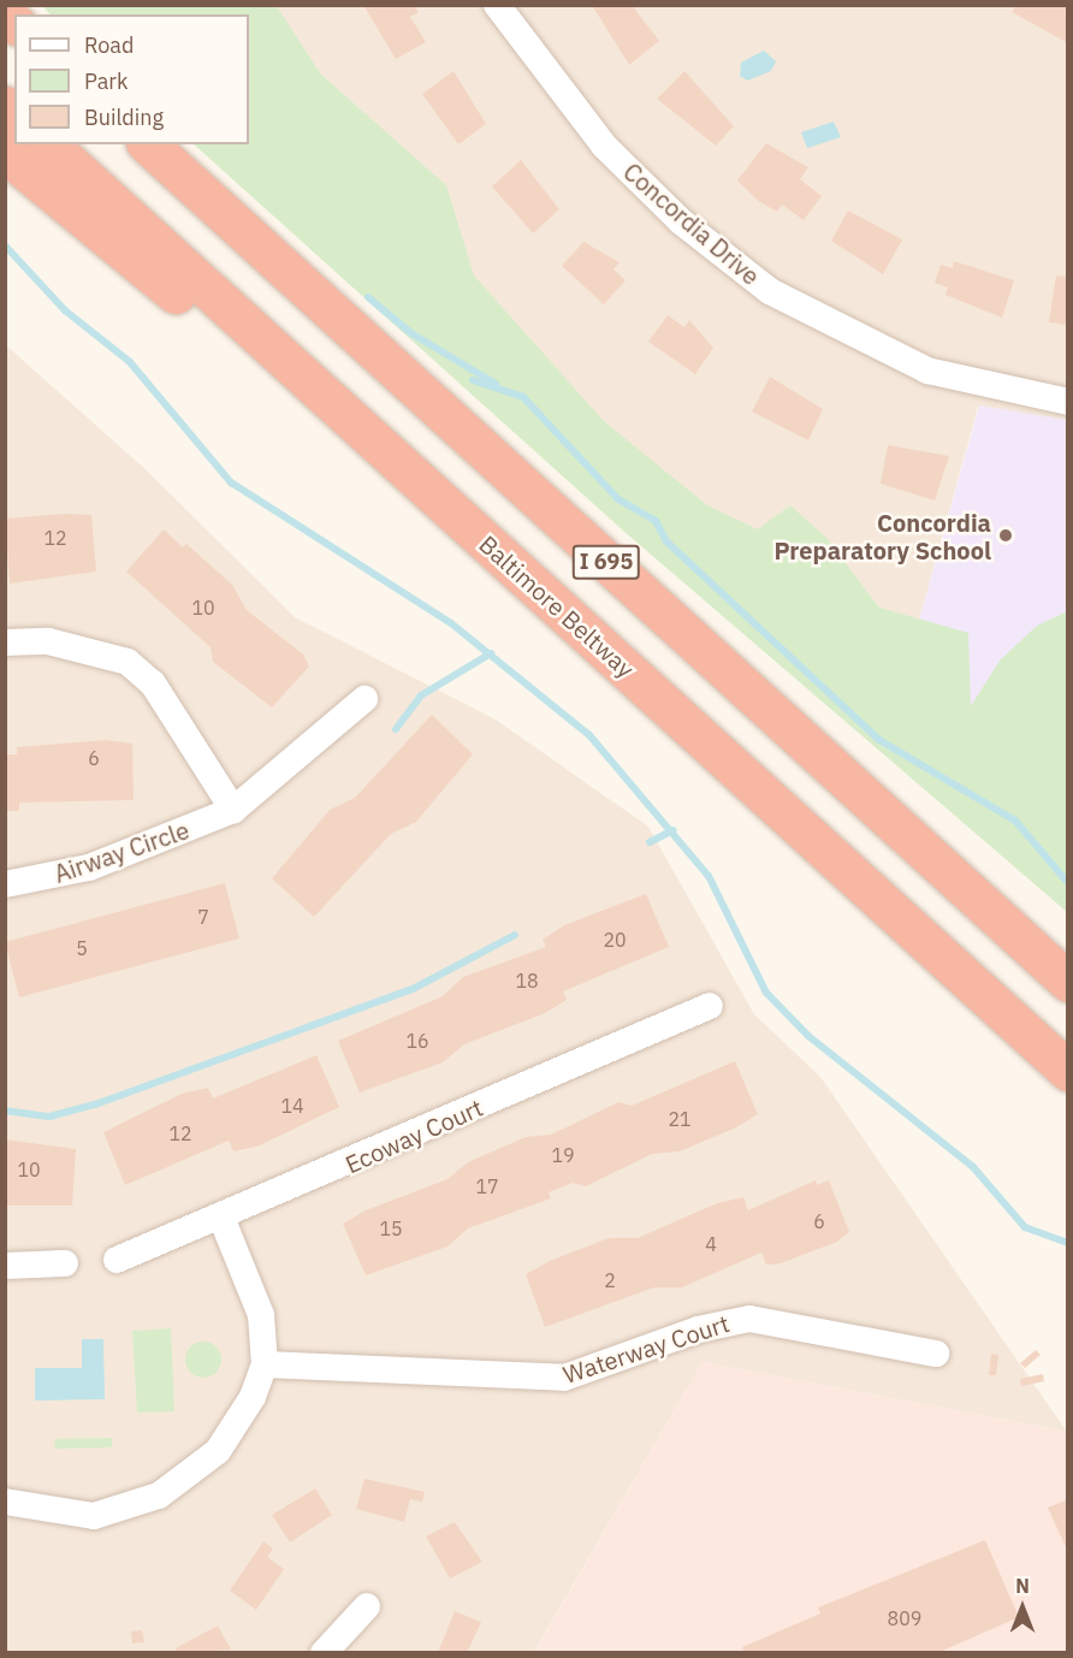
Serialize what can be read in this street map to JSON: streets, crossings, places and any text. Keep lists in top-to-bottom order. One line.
{"streets":{"highway":["I 695","Baltimore Beltway"],"street":["Concordia Drive","Airway Circle","Ecoway Court","Waterway Court"]},"places":["Concordia Preparatory School"],"house_numbers":["12","10","6","7","20","5","18","16","14","21","12","19","10","17","6","15","4","2","809"],"legend":["Road","Park","Building"],"north":"top"}
